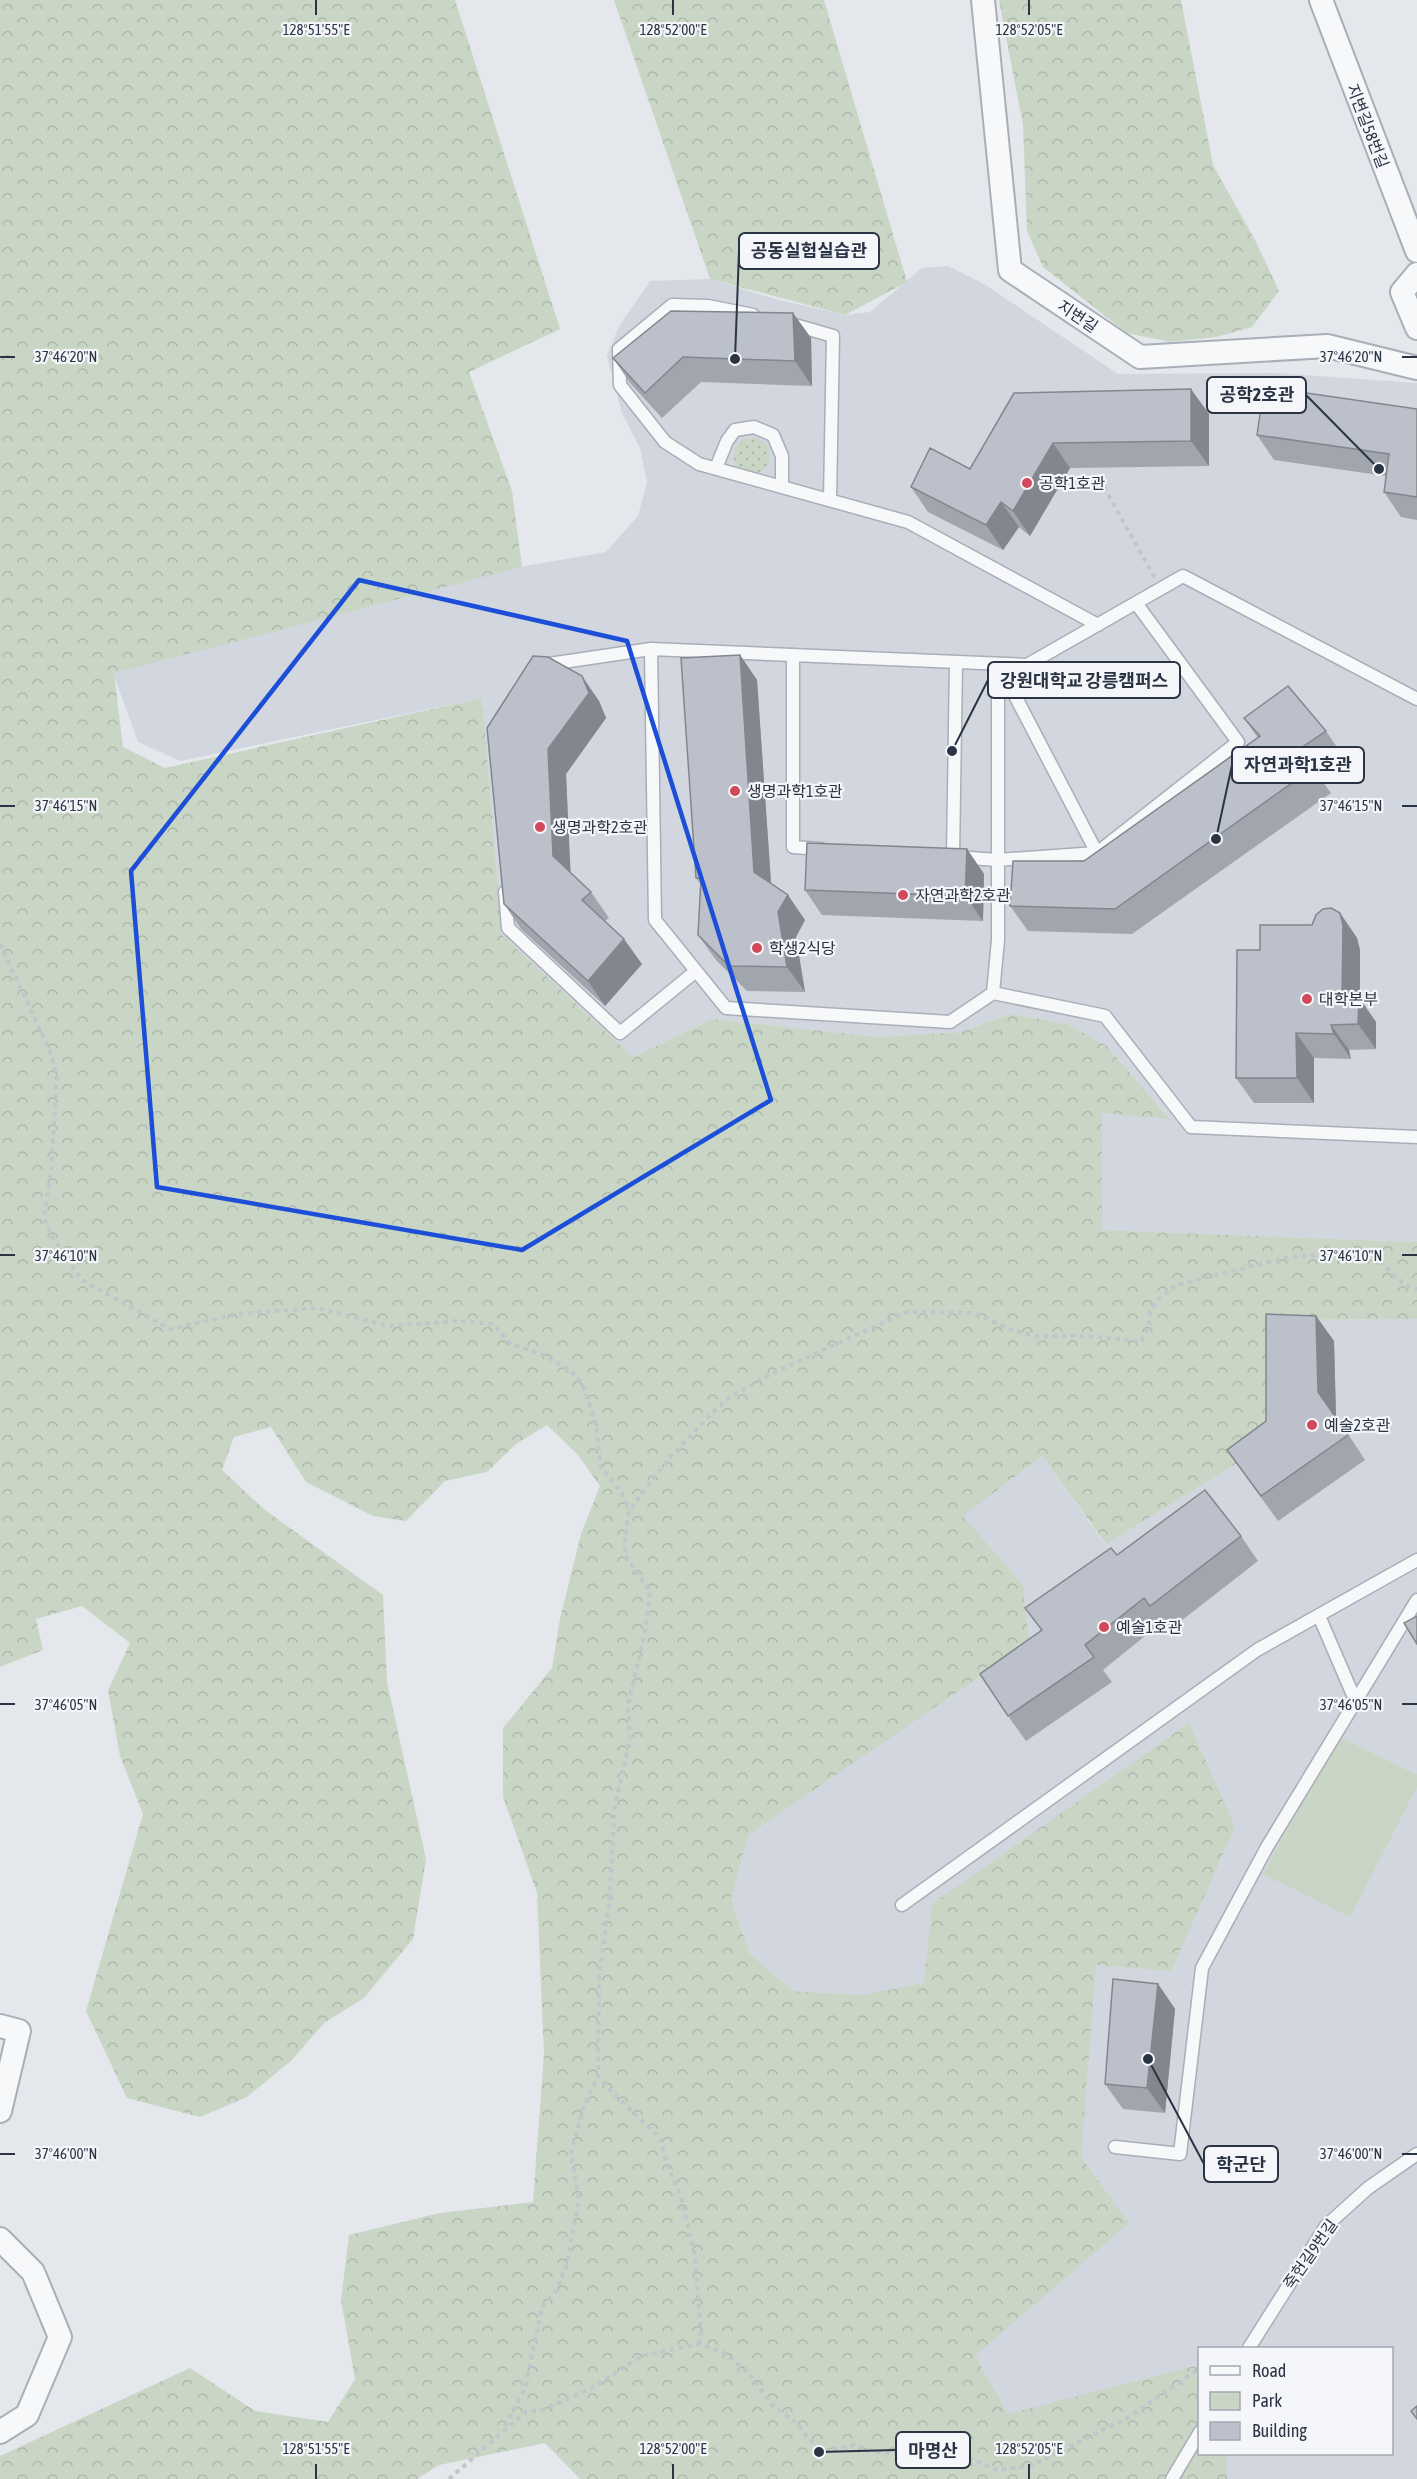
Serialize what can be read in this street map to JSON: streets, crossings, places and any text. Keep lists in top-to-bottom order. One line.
{"streets":{"street":["지변길58번길","지변길"],"lane":["죽헌길9번길"]},"places":["공동실험실습관","공학2호관","공학1호관","강원대학교 강릉캠퍼스","생명과학1호관","생명과학2호관","자연과학1호관","자연과학2호관","학생2식당","대학본부","예술2호관","예술1호관","학군단","마명산"],"legend":["Road","Park","Building"],"coordinates":["128°51'55\"E","128°52'00\"E","128°52'05\"E","37°46'20\"N","37°46'15\"N","37°46'10\"N","37°46'05\"N","37°46'00\"N"]}
